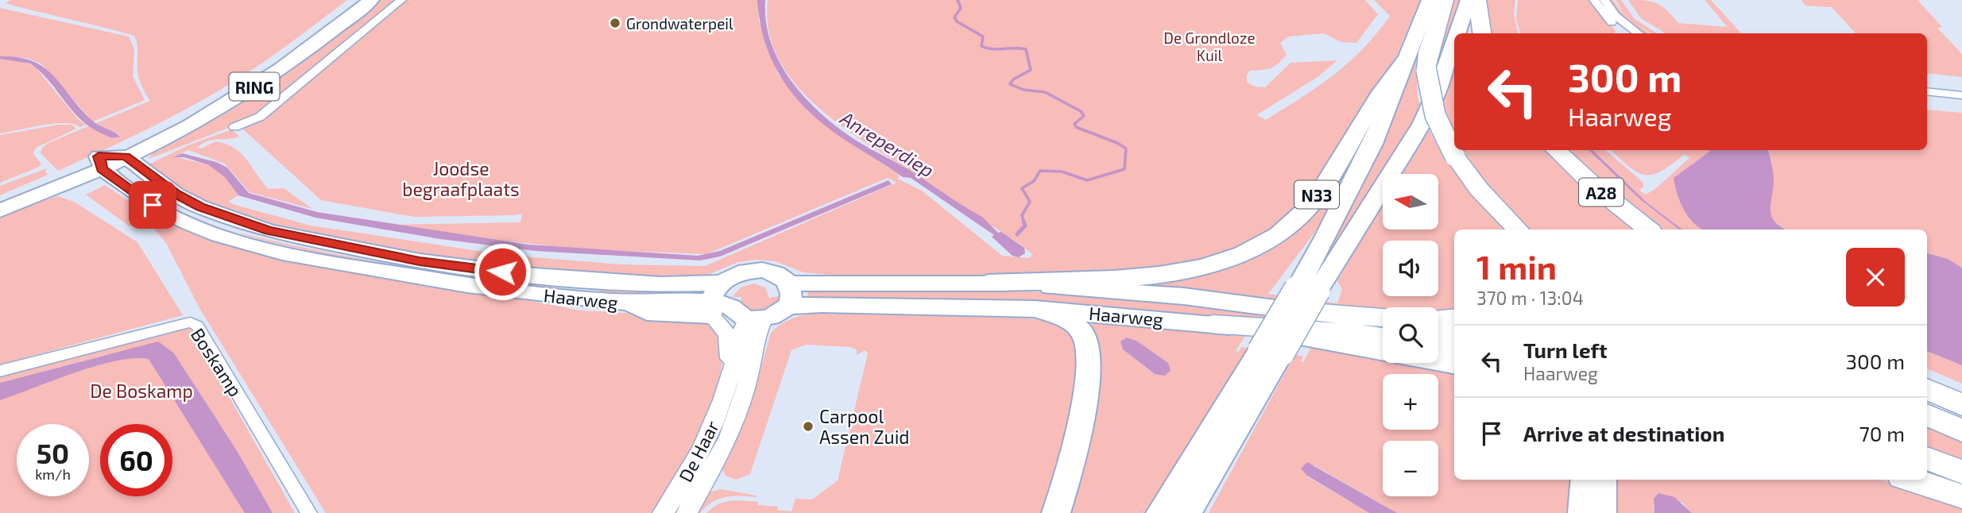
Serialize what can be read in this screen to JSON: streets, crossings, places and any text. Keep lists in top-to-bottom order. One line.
{"streets":{"highway":["A28","N33"],"main road":["RING","Haarweg"],"street":["Boskamp","De Haar"]},"crossings":[["RING","Haarweg"],["N33","Haarweg"],["Haarweg","De Haar"]],"water":["Anreperdiep"],"parks":["De Grondloze Kuil","Joodse begraafplaats","De Boskamp"],"places":["Grondwaterpeil","Carpool Assen Zuid"],"north":"left","page":{"turn":["300 m","Haarweg"],"map_buttons":["+","−"],"heading":["1 min","370 m · 13:04"],"list":[{"name":"Turn left","note":"Haarweg","value":"300 m"},{"name":"Arrive at destination","value":"70 m"}],"speed":"50 km/h","limit":"60"}}
